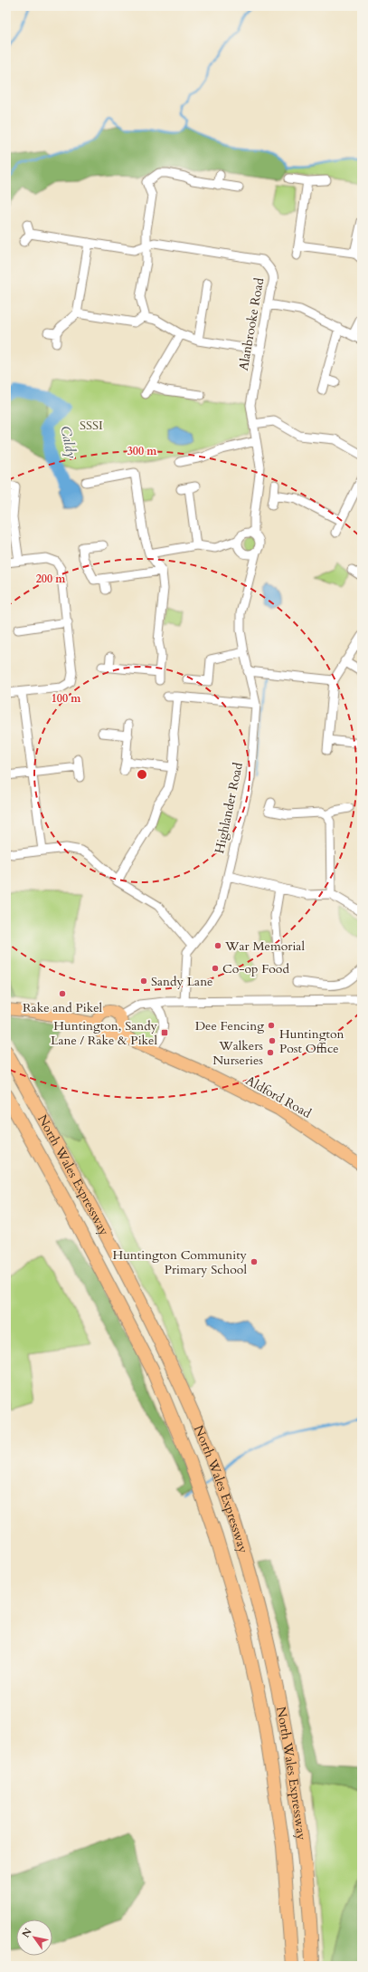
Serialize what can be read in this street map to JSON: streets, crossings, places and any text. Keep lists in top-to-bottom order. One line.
{"streets":{"highway":["North Wales Expressway"],"main road":["Aldford Road"],"street":["Alanbrooke Road","Highlander Road"]},"crossings":[["Alanbrooke Road","Highlander Road"]],"water":["Caldy"],"parks":["SSSI"],"places":{"other":["War Memorial","Co-op Food","Sandy Lane","Rake and Pikel","Dee Fencing","Huntington Post Office","Walkers Nurseries","Huntington Community Primary School"],"transit":["Huntington, Sandy Lane / Rake & Pikel"]},"north":"top left","rings":["300 m","200 m","100 m"]}
